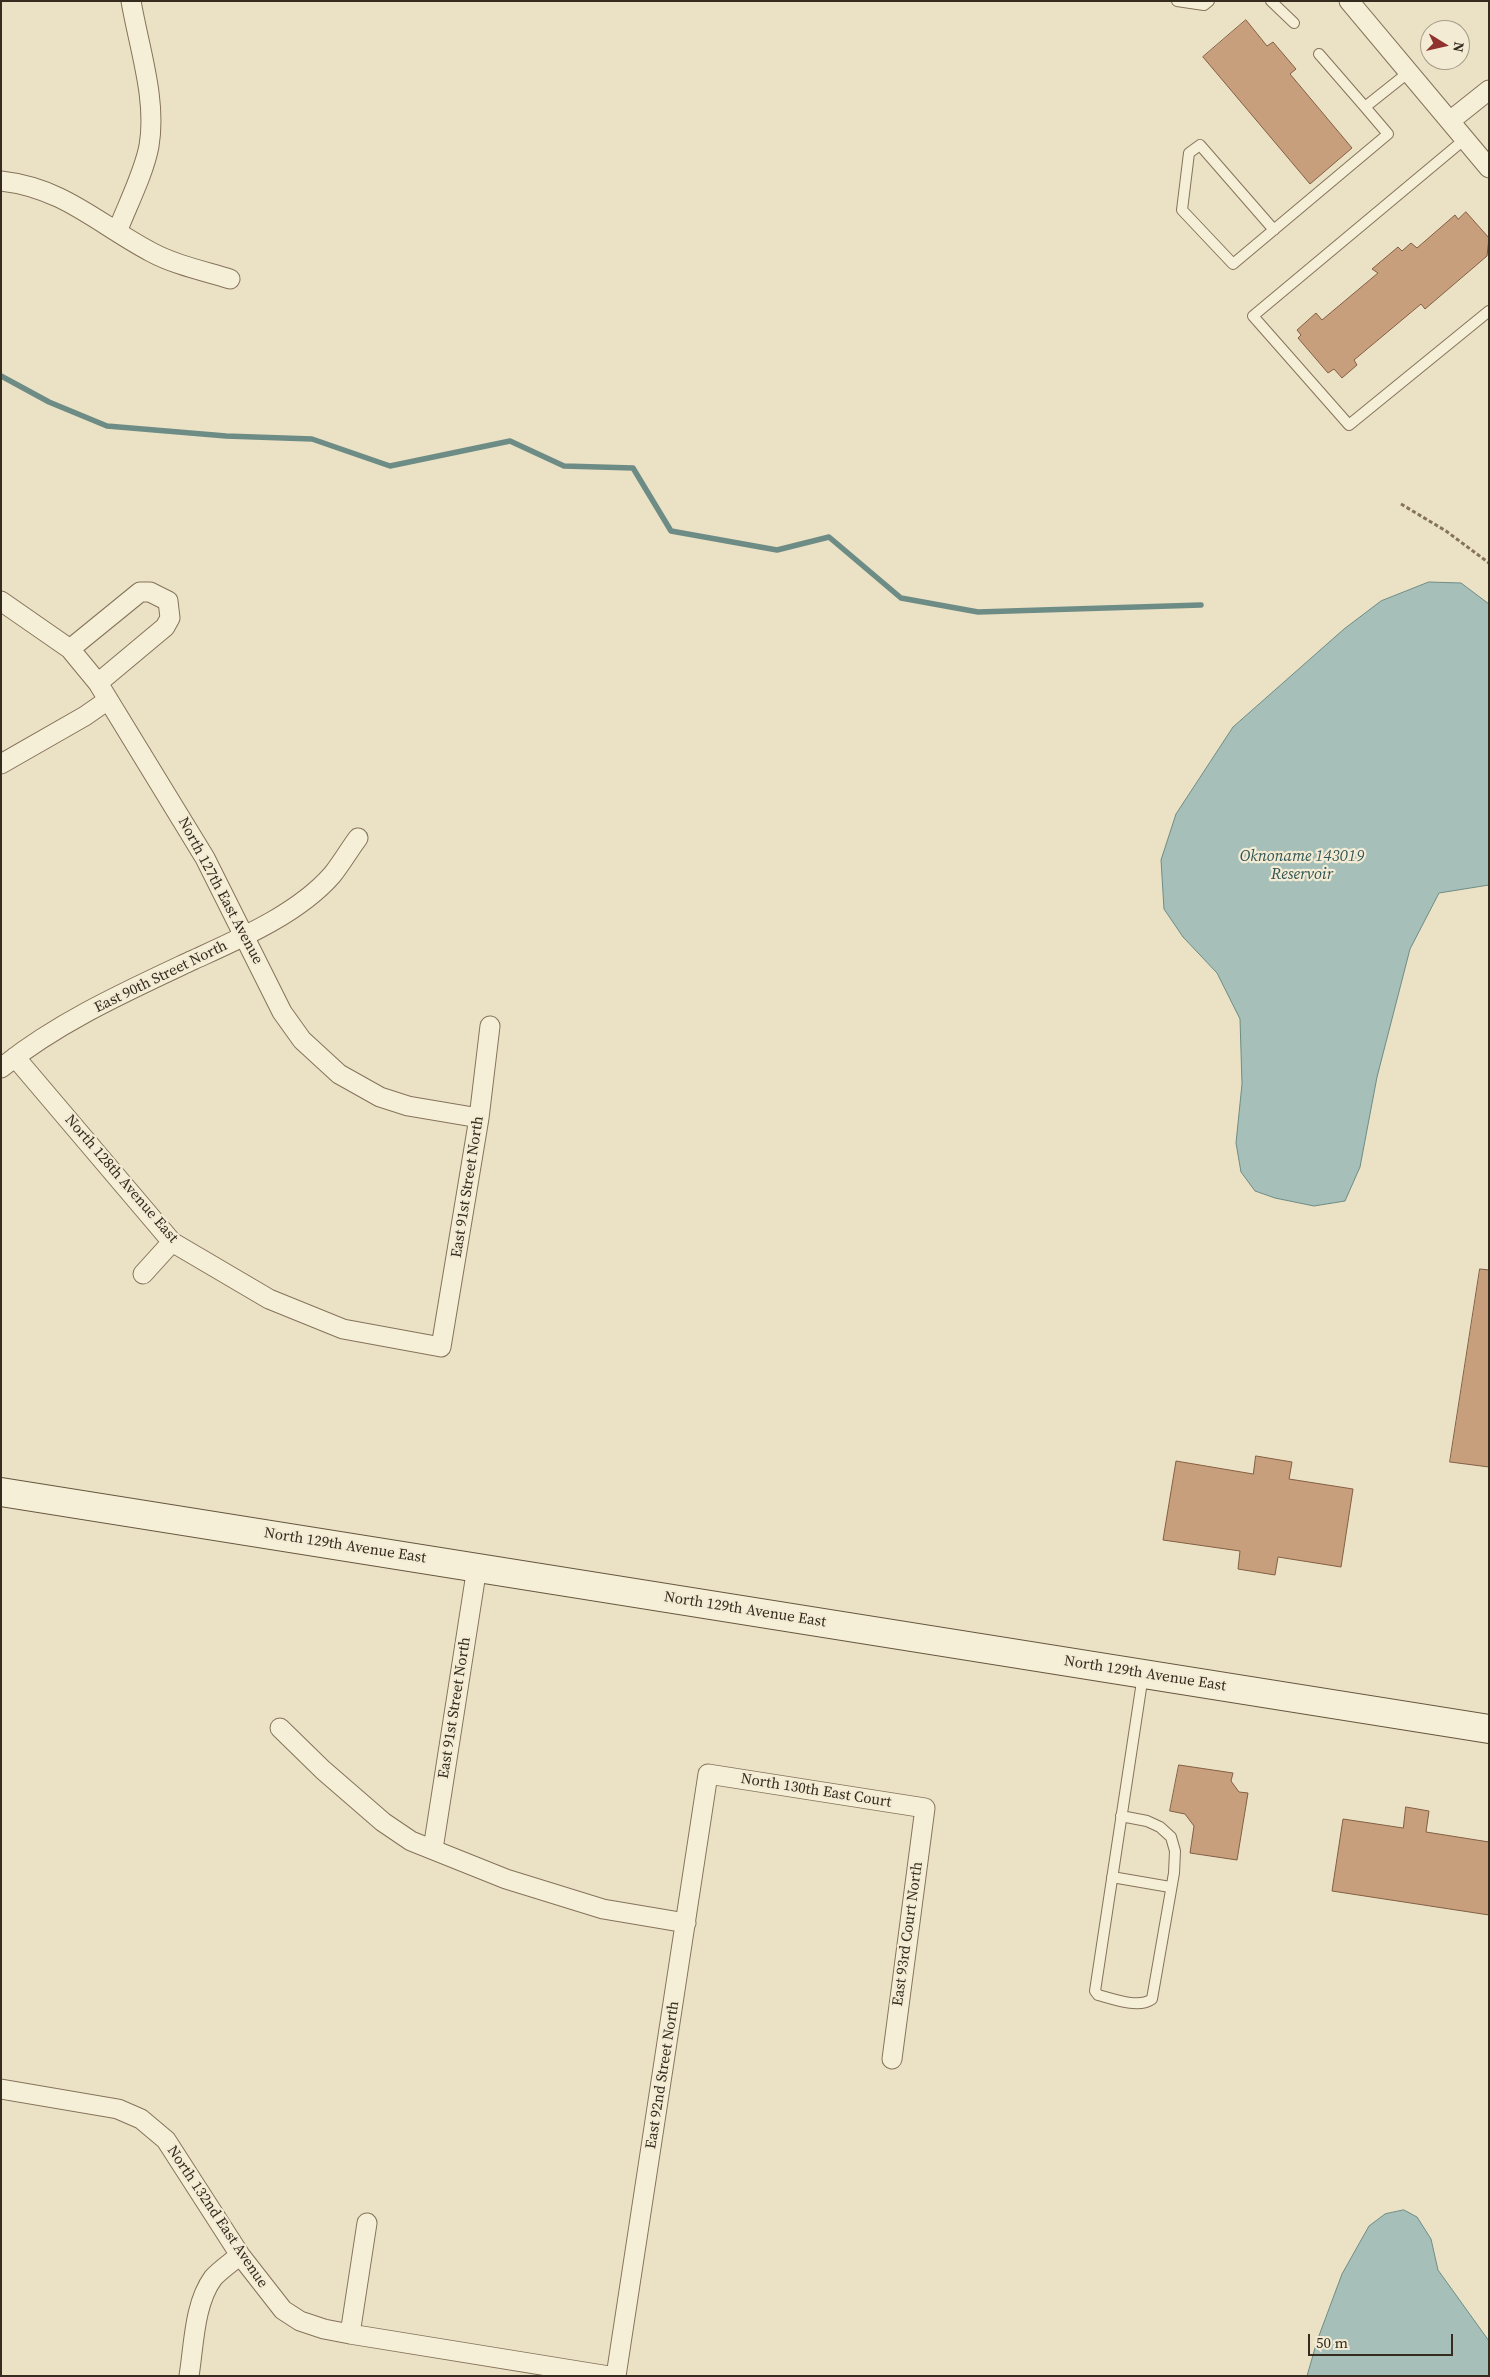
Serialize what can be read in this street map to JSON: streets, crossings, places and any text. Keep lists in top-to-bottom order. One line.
{"streets":{"main road":["North 129th Avenue East"],"street":["North 127th East Avenue","East 90th Street North","North 128th Avenue East","East 91st Street North","North 130th East Court","East 93rd Court North","East 92nd Street North","North 132nd East Avenue"]},"crossings":[["North 127th East Avenue","East 90th Street North"],["North 127th East Avenue","East 91st Street North"],["East 90th Street North","North 128th Avenue East"],["North 128th Avenue East","East 91st Street North"],["East 91st Street North","North 129th Avenue East"],["North 130th East Court","East 93rd Court North"],["North 130th East Court","East 92nd Street North"]],"water":["Oknoname 143019 Reservoir"],"scale_bar":"50 m","north":"right"}
